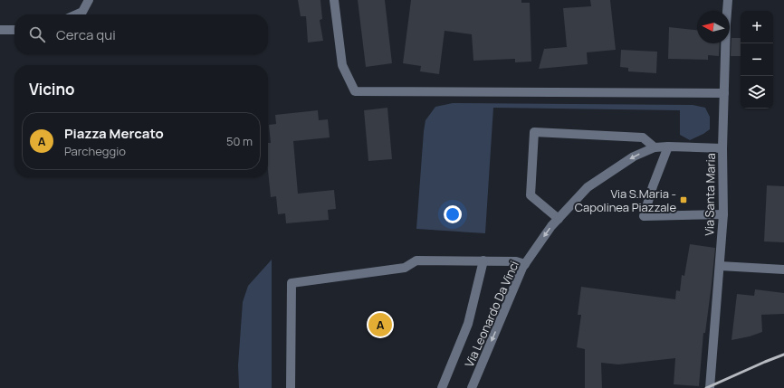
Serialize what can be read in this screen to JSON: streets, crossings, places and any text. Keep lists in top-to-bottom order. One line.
{"streets":{"street":["Via Santa Maria","Via Leonardo Da Vinci"]},"crossings":[["Via Santa Maria","Via Leonardo Da Vinci"]],"places":{"transit":["Via S.Maria - Capolinea Piazzale"]},"north":"left","page":{"map_buttons":["+","−"],"search":"Cerca qui","heading":"Vicino","list":[{"mark":"A","name":"Piazza Mercato","note":"Parcheggio","value":"50 m"}],"pins":"A"}}
